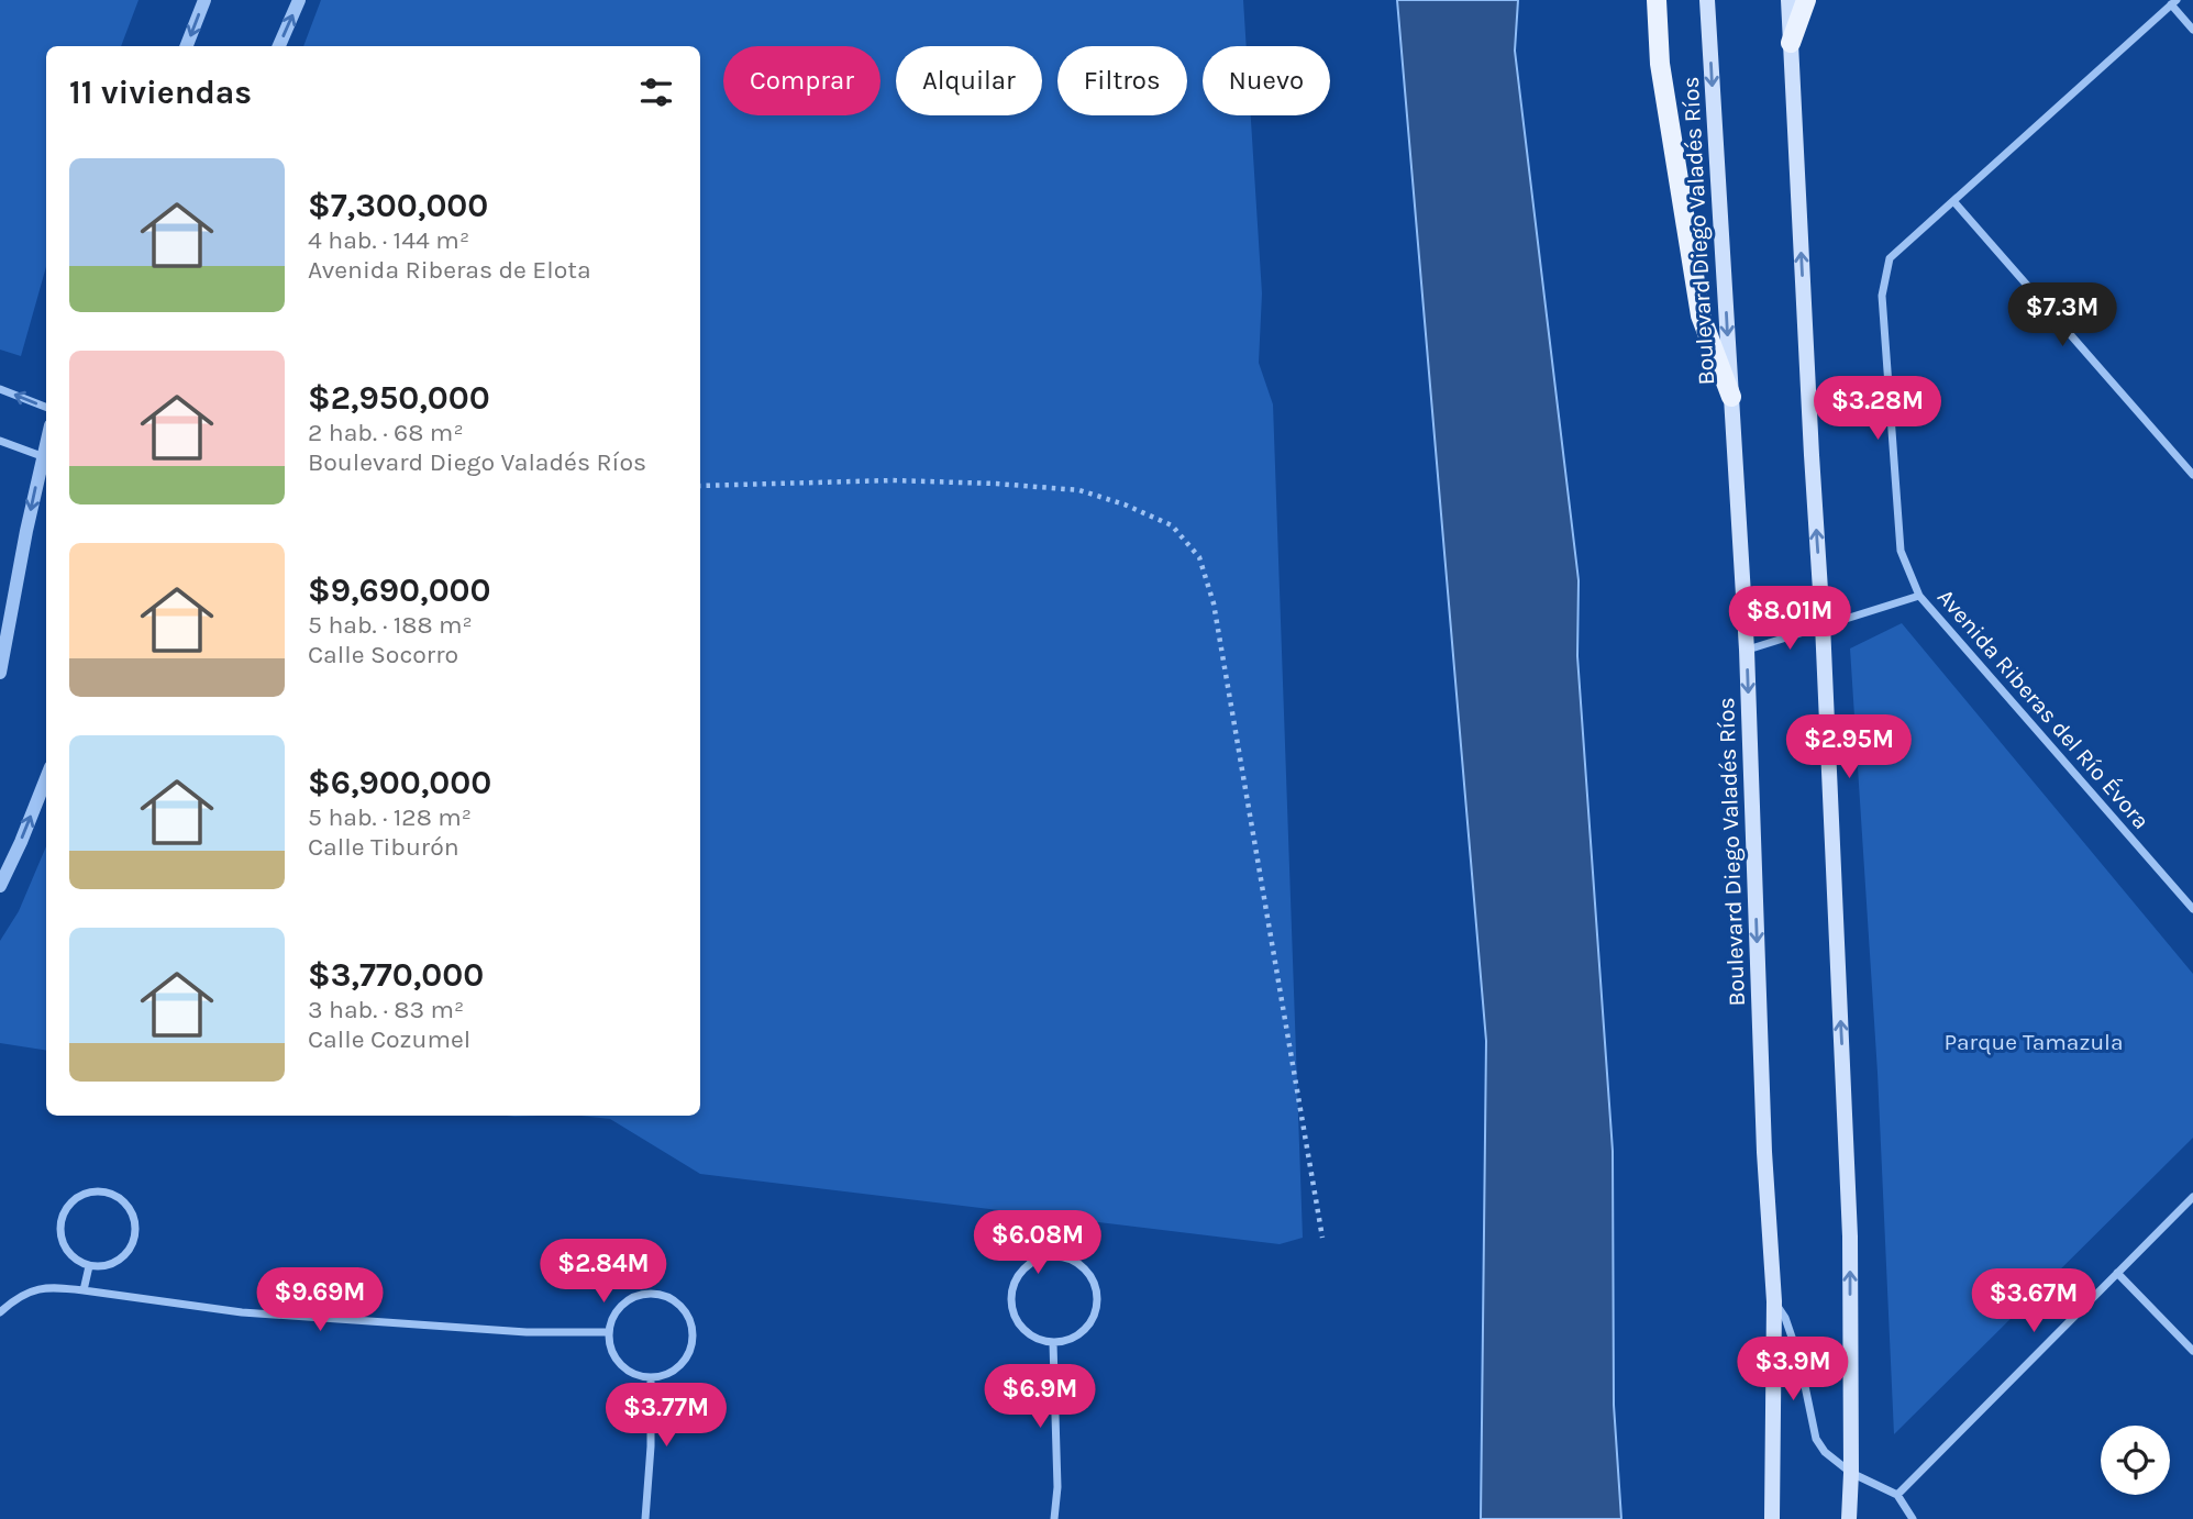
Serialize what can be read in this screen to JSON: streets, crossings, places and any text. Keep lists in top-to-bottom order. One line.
{"streets":{"main road":["Boulevard Diego Valadés Ríos"],"street":["Avenida Riberas del Río Évora"]},"parks":["Parque Tamazula"],"page":{"chip":["Comprar","Alquilar","Filtros","Nuevo"],"heading":"11 viviendas","list":[{"name":"$7,300,000","note":"4 hab. · 144 m² · Avenida Riberas de Elota"},{"name":"$2,950,000","note":"2 hab. · 68 m² · Boulevard Diego Valadés Ríos"},{"name":"$9,690,000","note":"5 hab. · 188 m² · Calle Socorro"},{"name":"$6,900,000","note":"5 hab. · 128 m² · Calle Tiburón"},{"name":"$3,770,000","note":"3 hab. · 83 m² · Calle Cozumel"}],"price":["$7.3M","$3.28M","$8.01M","$2.95M","$6.08M","$2.84M","$9.69M","$3.67M","$3.9M","$6.9M","$3.77M"]}}
